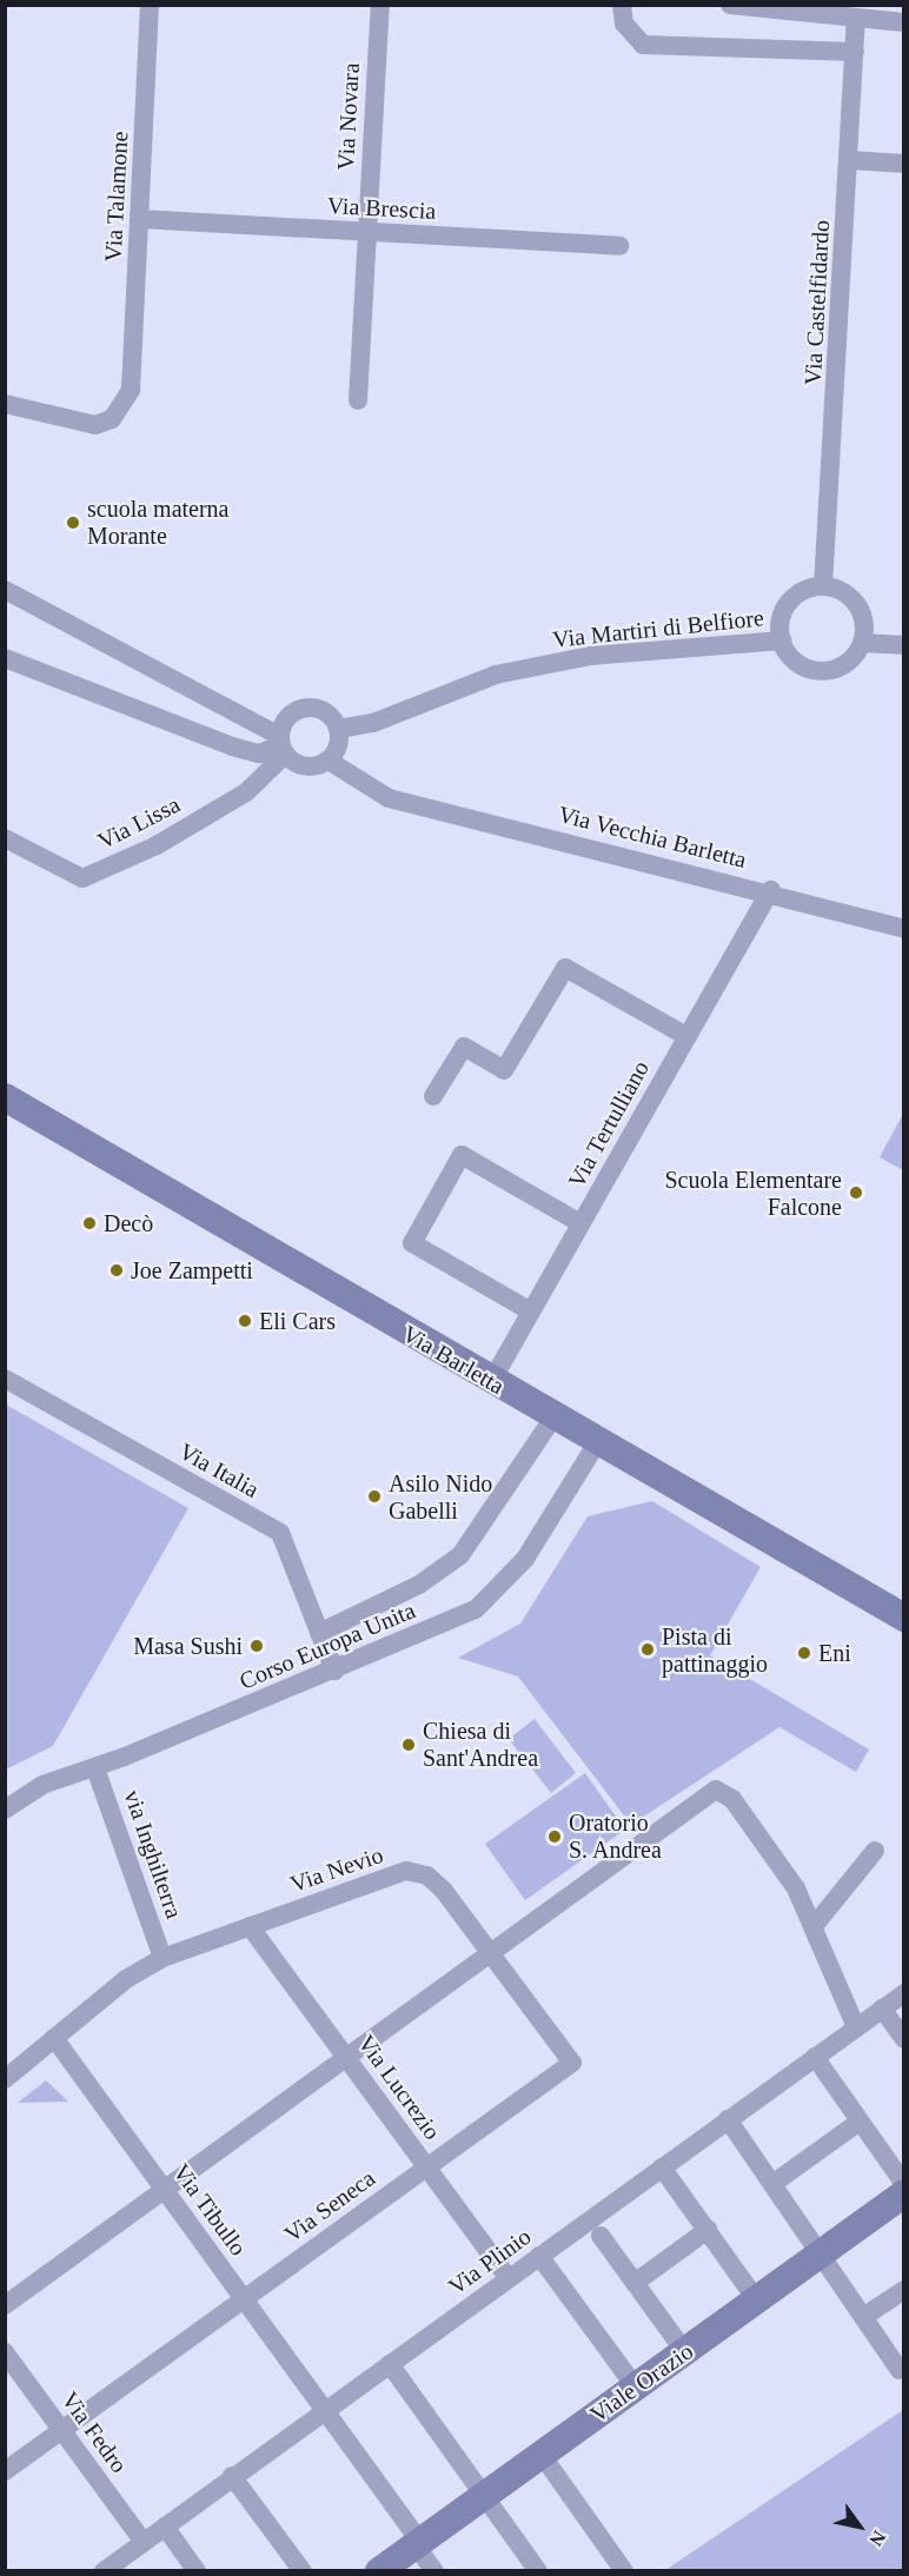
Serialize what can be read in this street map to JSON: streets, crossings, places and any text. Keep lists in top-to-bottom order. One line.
{"streets":{"main road":["Via Barletta","Viale Orazio"],"street":["Via Novara","Via Talamone","Via Brescia","Via Castelfidardo","Via Martiri di Belfiore","Via Lissa","Via Vecchia Barletta","Via Tertulliano","Via Italia","Corso Europa Unita","via Inghilterra","Via Nevio","Via Lucrezio","Via Seneca","Via Tibullo","Via Plinio","Via Fedro"]},"crossings":[["Via Novara","Via Brescia"],["Via Talamone","Via Brescia"],["Via Castelfidardo","Via Martiri di Belfiore"],["Via Martiri di Belfiore","Via Lissa"],["Via Martiri di Belfiore","Via Vecchia Barletta"],["Via Lissa","Via Vecchia Barletta"],["Via Vecchia Barletta","Via Tertulliano"],["Via Tertulliano","Via Barletta"],["Via Barletta","Corso Europa Unita"],["Via Italia","Corso Europa Unita"],["Corso Europa Unita","via Inghilterra"],["via Inghilterra","Via Nevio"],["Via Nevio","Via Lucrezio"],["Via Nevio","Via Seneca"],["Via Nevio","Via Tibullo"],["Via Lucrezio","Via Seneca"],["Via Lucrezio","Via Plinio"],["Via Seneca","Via Tibullo"],["Via Seneca","Via Fedro"],["Via Tibullo","Via Plinio"],["Via Tibullo","Viale Orazio"],["Via Plinio","Via Fedro"]],"places":["scuola materna Morante","Scuola Elementare Falcone","Decò","Joe Zampetti","Eli Cars","Asilo Nido Gabelli","Masa Sushi","Pista di pattinaggio","Eni","Chiesa di Sant'Andrea","Oratorio S. Andrea"],"north":"bottom right"}
